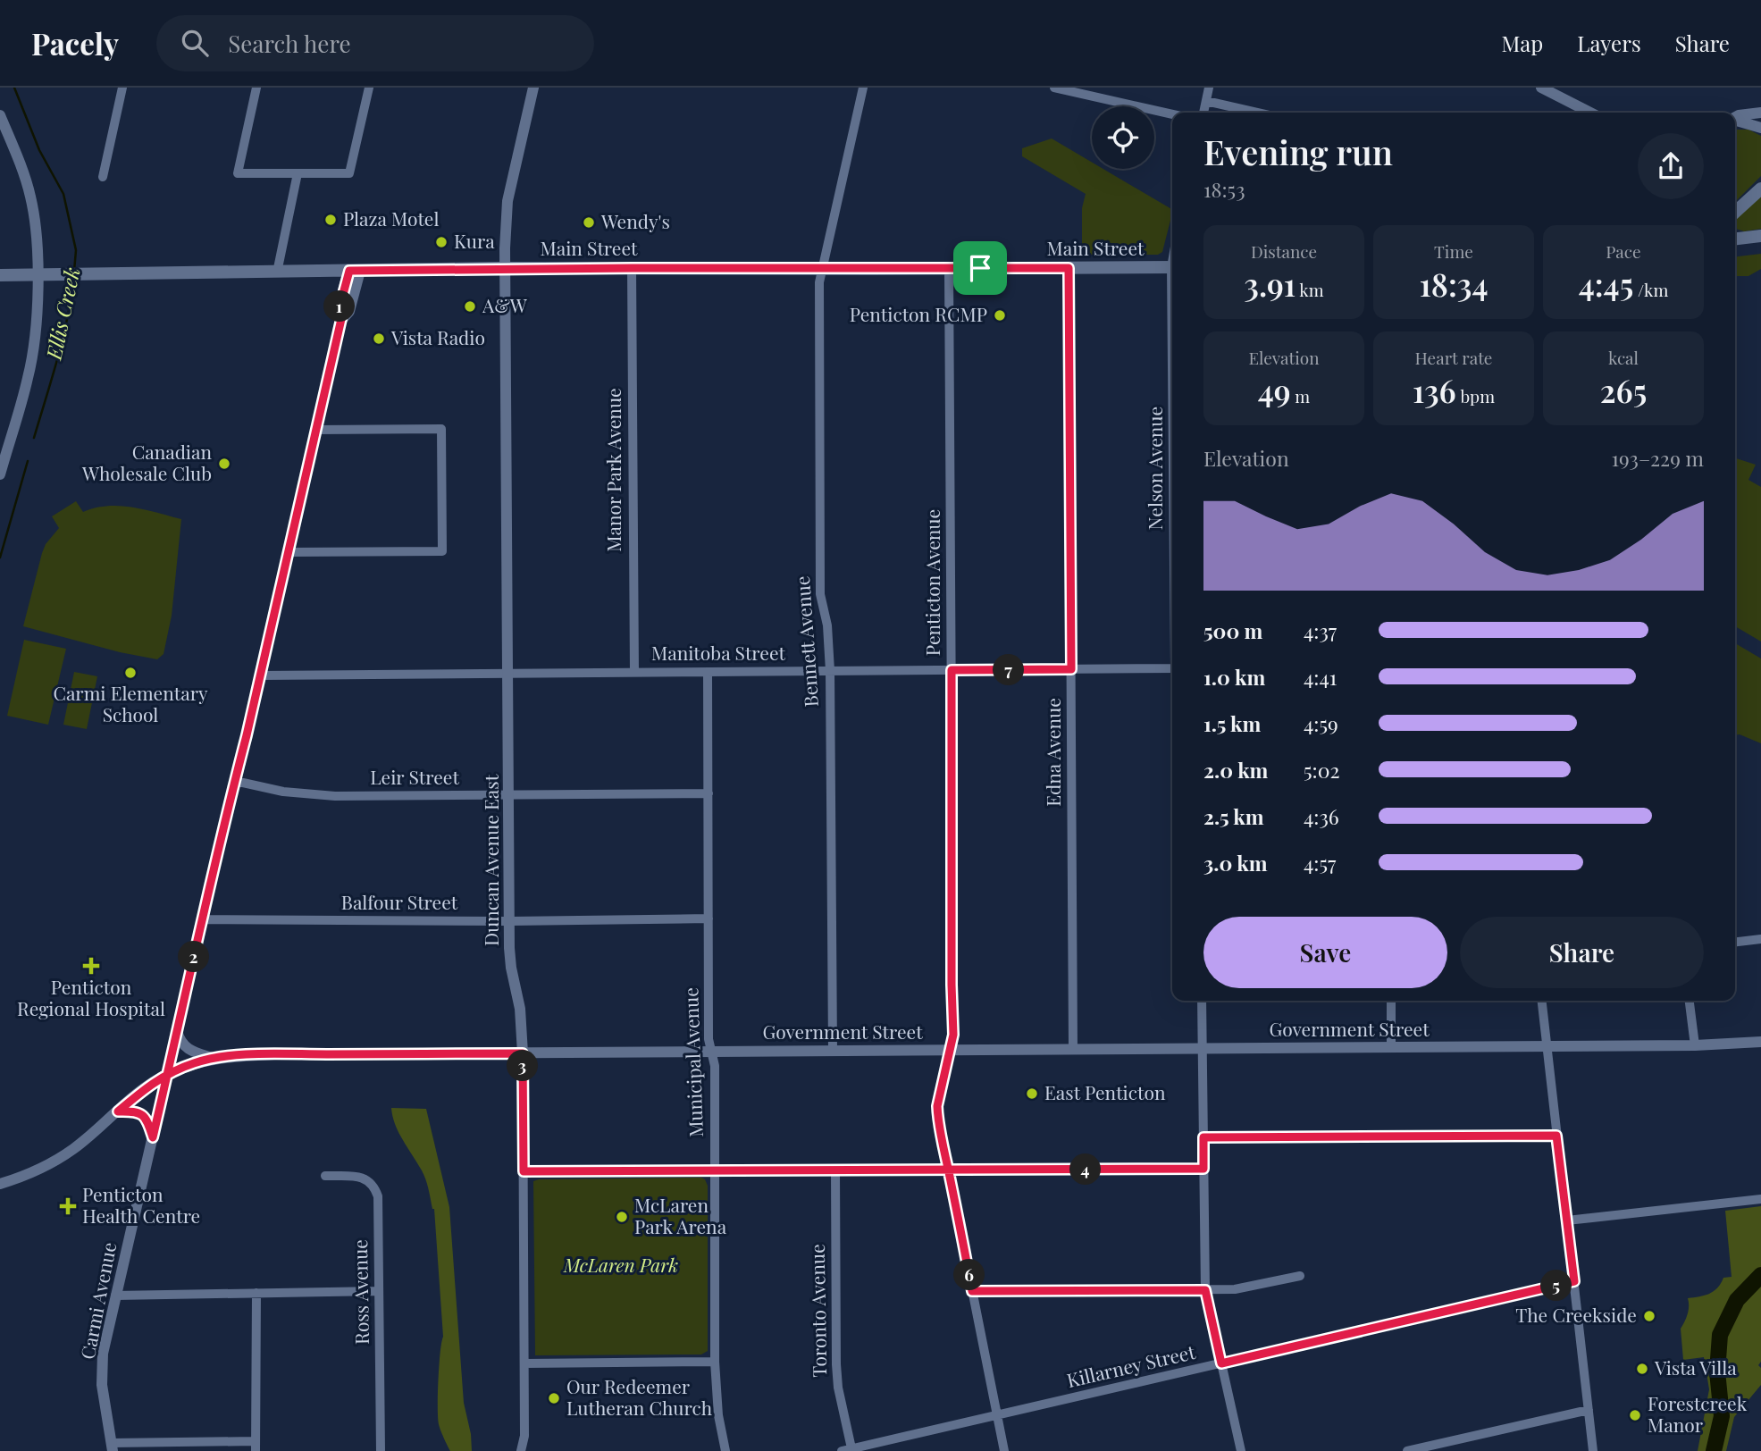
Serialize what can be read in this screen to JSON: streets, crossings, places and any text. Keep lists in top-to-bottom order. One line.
{"streets":{"main road":["Main Street"],"street":["Manor Park Avenue","Penticton Avenue","Bennett Avenue","Manitoba Street","Edna Avenue","Leir Street","Duncan Avenue East","Balfour Street","Government Street","Municipal Avenue","Ross Avenue","Carmi Avenue","Toronto Avenue","Killarney Street"]},"crossings":[["Main Street","Manor Park Avenue"],["Main Street","Penticton Avenue"],["Main Street","Bennett Avenue"],["Main Street","Edna Avenue"],["Main Street","Duncan Avenue East"],["Manor Park Avenue","Manitoba Street"],["Penticton Avenue","Manitoba Street"],["Penticton Avenue","Government Street"],["Penticton Avenue","Killarney Street"],["Bennett Avenue","Manitoba Street"],["Bennett Avenue","Government Street"],["Manitoba Street","Edna Avenue"],["Manitoba Street","Duncan Avenue East"],["Manitoba Street","Municipal Avenue"],["Manitoba Street","Carmi Avenue"],["Edna Avenue","Government Street"],["Leir Street","Duncan Avenue East"],["Leir Street","Municipal Avenue"],["Leir Street","Carmi Avenue"],["Duncan Avenue East","Balfour Street"],["Duncan Avenue East","Government Street"],["Balfour Street","Municipal Avenue"],["Balfour Street","Carmi Avenue"],["Government Street","Municipal Avenue"],["Government Street","Carmi Avenue"],["Toronto Avenue","Killarney Street"]],"water":["Ellis Creek"],"parks":["McLaren Park"],"places":{"other":["Plaza Motel","Wendy's","Kura","A&W","Penticton RCMP","Vista Radio","Canadian Wholesale Club","Carmi Elementary School","East Penticton","McLaren Park Arena","The Creekside","Vista Villa","Our Redeemer Lutheran Church","Forestcreek Manor"],"health":["Penticton Regional Hospital","Penticton Health Centre"]},"page":{"header":"Pacely","search":"Search here","nav":["Map","Layers","Share"],"heading":["Evening run","18:53"],"stats":[["Distance","3.91 km"],["Time","18:34"],["Pace","4:45 /km"],["Elevation","49 m"],["Heart rate","136 bpm"],["kcal","265"]],"pins":["1","7","2","3","4","6","5"],"chart":["Elevation","193–229 m"],"list":[{"name":"500 m","note":"4:37"},{"name":"1.0 km","note":"4:41"},{"name":"1.5 km","note":"4:59"},{"name":"2.0 km","note":"5:02"},{"name":"2.5 km","note":"4:36"},{"name":"3.0 km","note":"4:57"}],"buttons":["Save","Share"]}}
